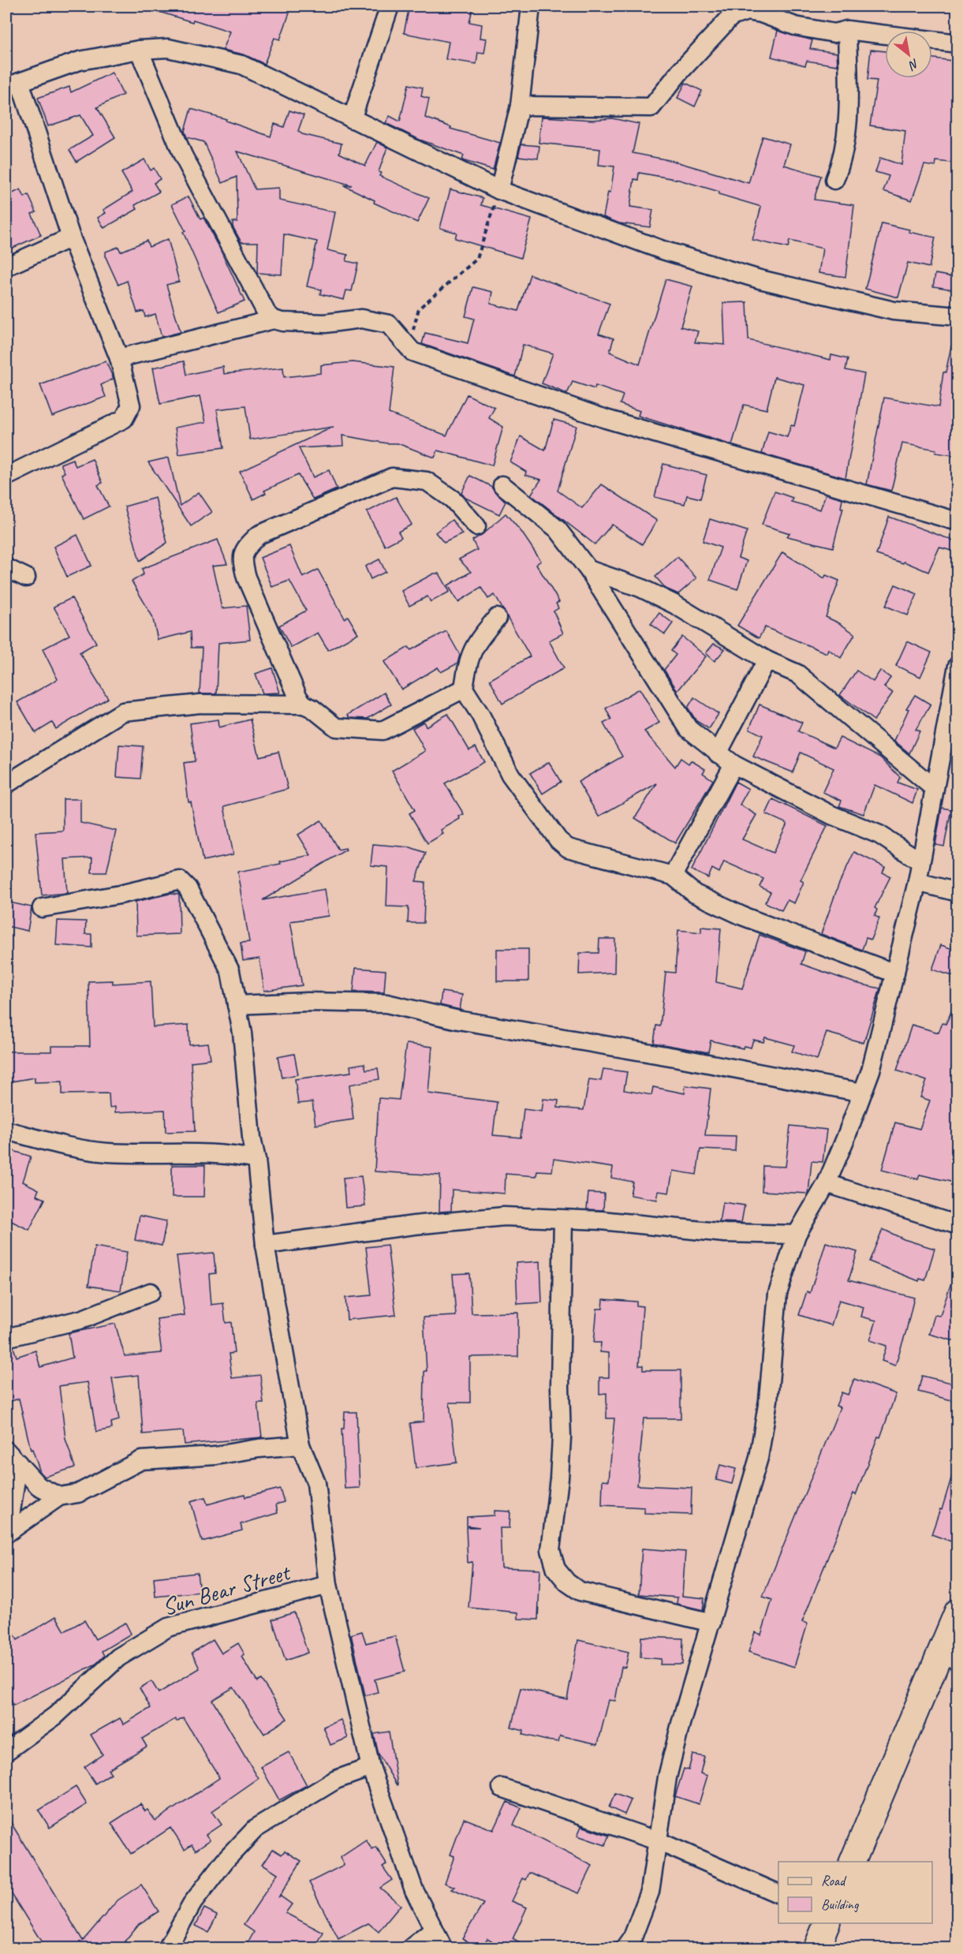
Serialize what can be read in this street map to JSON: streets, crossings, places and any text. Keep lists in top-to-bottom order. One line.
{"streets":{"street":["Sun Bear Street"]},"legend":["Road","Building"],"north":"bottom right"}
